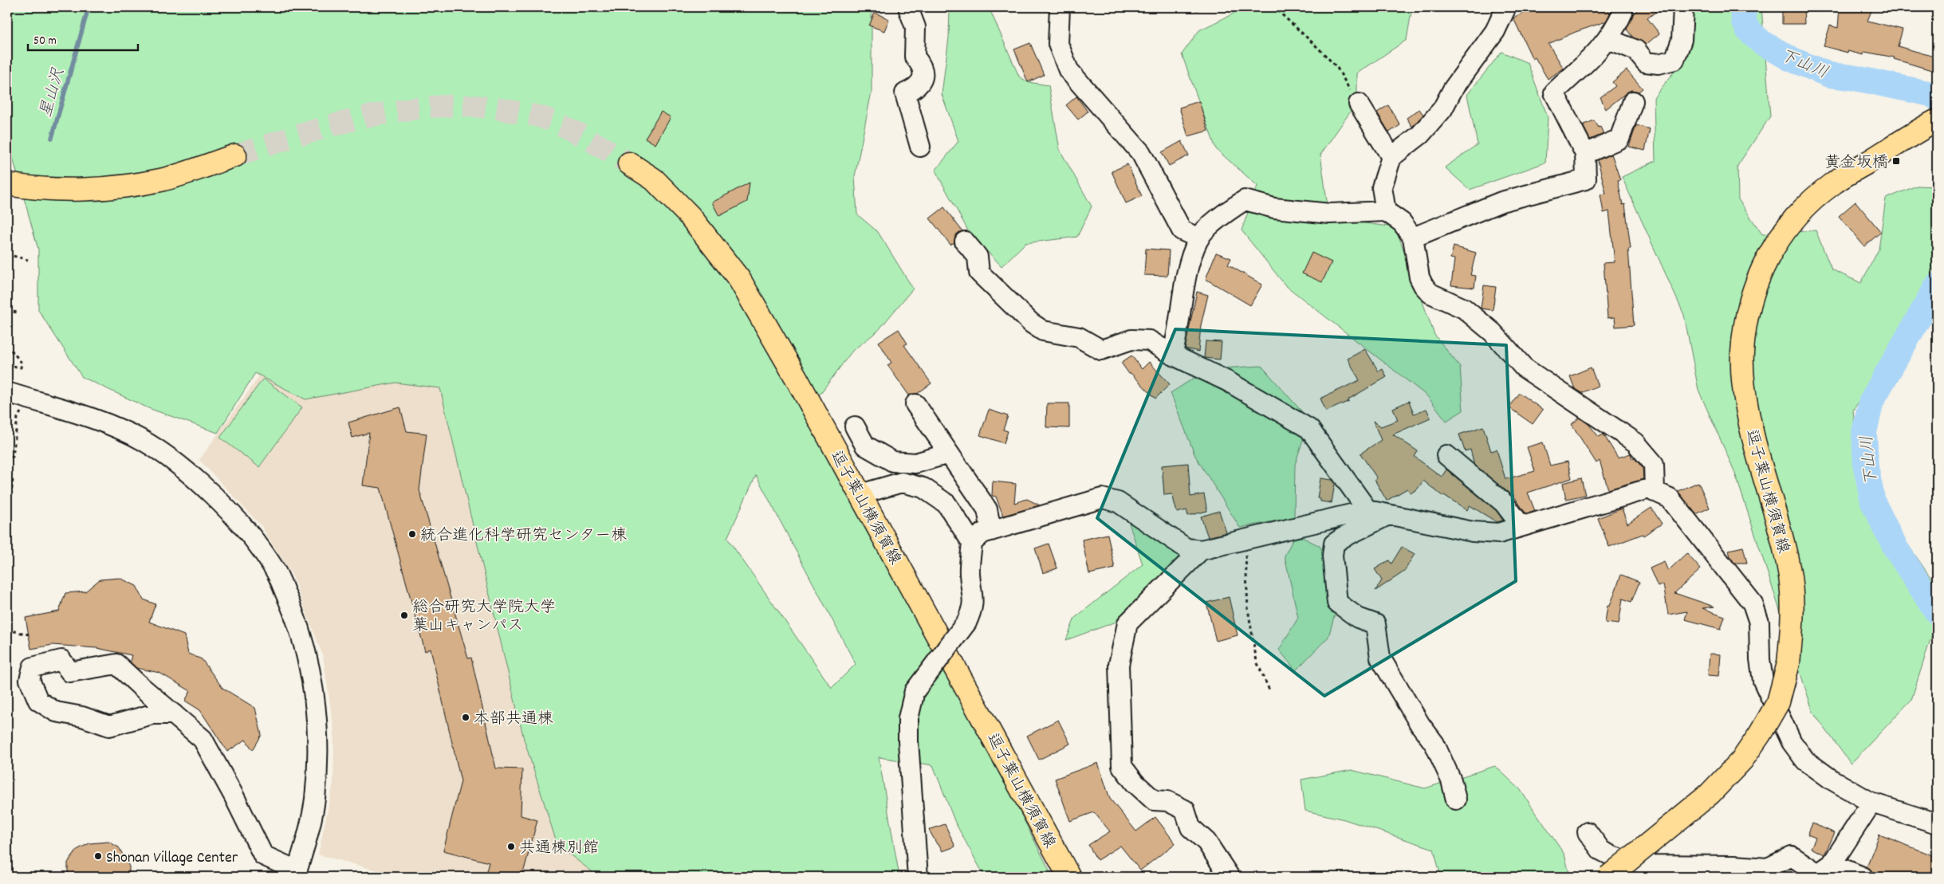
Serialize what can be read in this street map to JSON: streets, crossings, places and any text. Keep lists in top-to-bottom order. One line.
{"streets":{"main road":["逗子葉山横須賀線"]},"water":["下山川","星山沢"],"places":{"transit":["黄金坂橋"],"other":["統合進化科学研究センター棟","総合研究大学院大学 葉山キャンパス","本部共通棟","共通棟別館","Shonan Village Center"]},"scale_bar":"50 m"}
